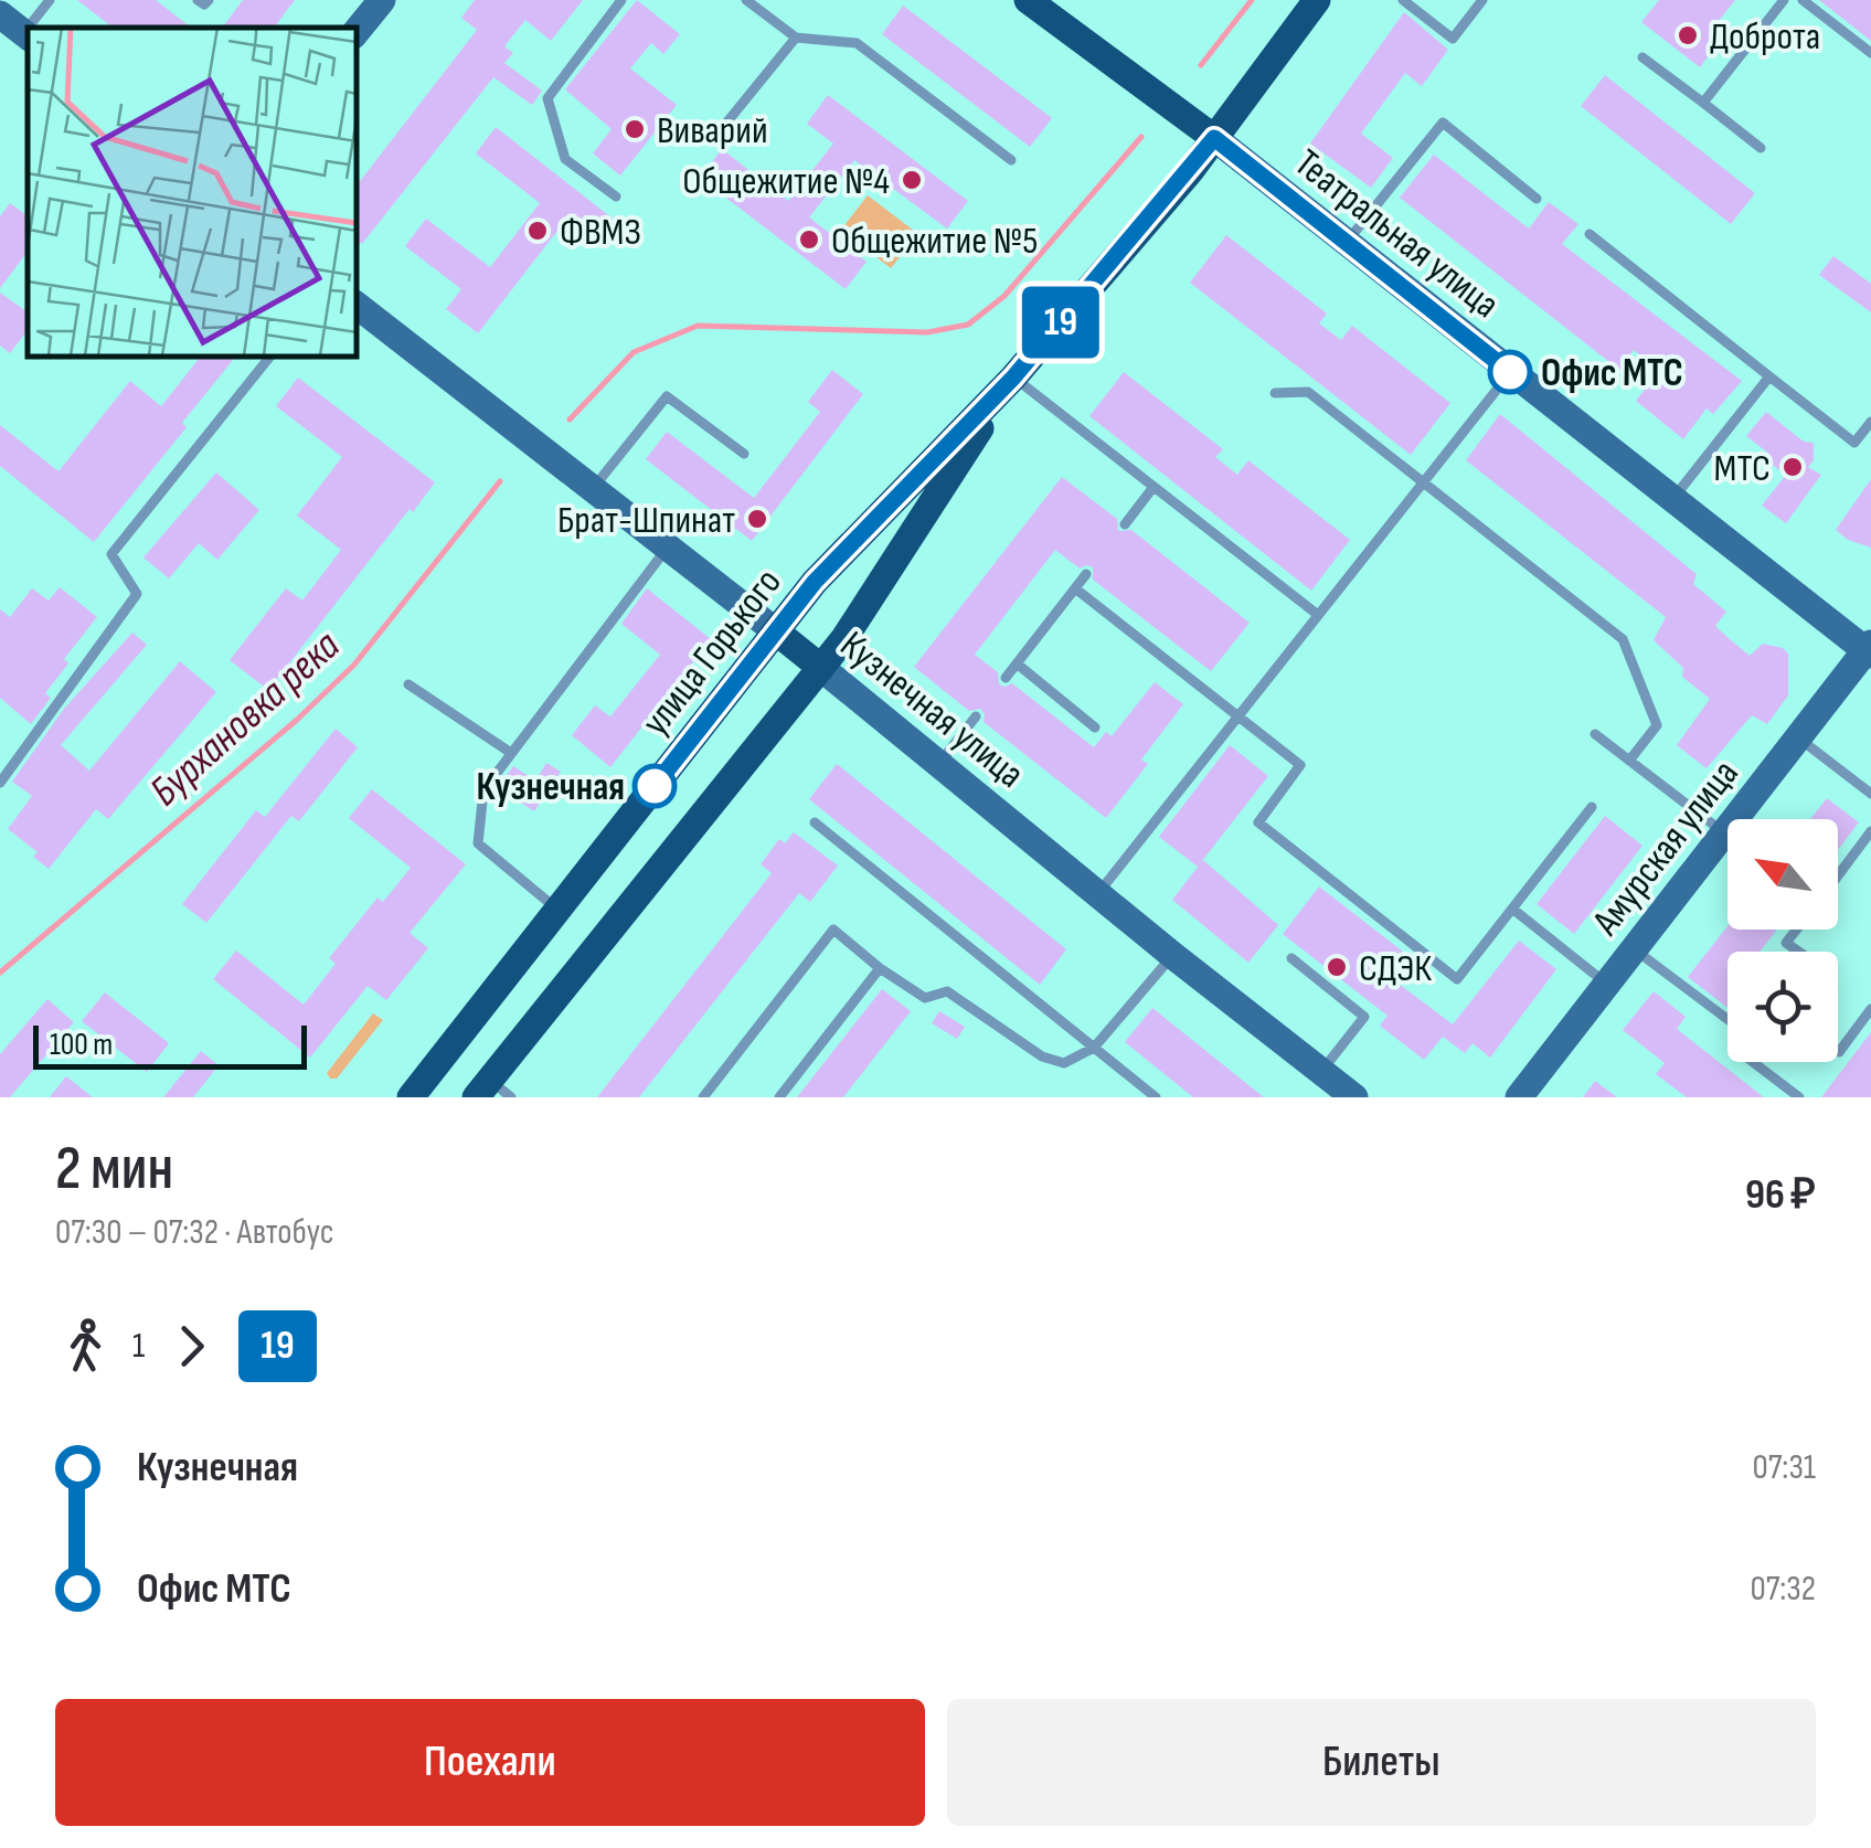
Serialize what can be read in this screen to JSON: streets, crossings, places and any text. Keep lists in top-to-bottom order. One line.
{"streets":{"main road":["Театральная улица","улица Горького","Кузнечная улица"],"street":["Амурская улица"]},"crossings":[["Театральная улица","улица Горького"],["Театральная улица","Амурская улица"],["улица Горького","Кузнечная улица"]],"water":["Бурхановка река"],"places":["Доброта","Виварий","Общежитие №4","ФВМЗ","Общежитие №5","Офис МТС","МТС","Брат-Шпинат","Кузнечная","СДЭК"],"lines":["bus line 19"],"scale_bar":"100 m","north":"top left","page":{"on_map":"19","scale":"100 m","heading":["2 мин","07:30 – 07:32 · Автобус","96 ₽"],"legs":["1","19"],"list":[{"name":"Кузнечная","value":"07:31"},{"name":"Офис МТС","value":"07:32"}],"buttons":["Поехали","Билеты"]}}
